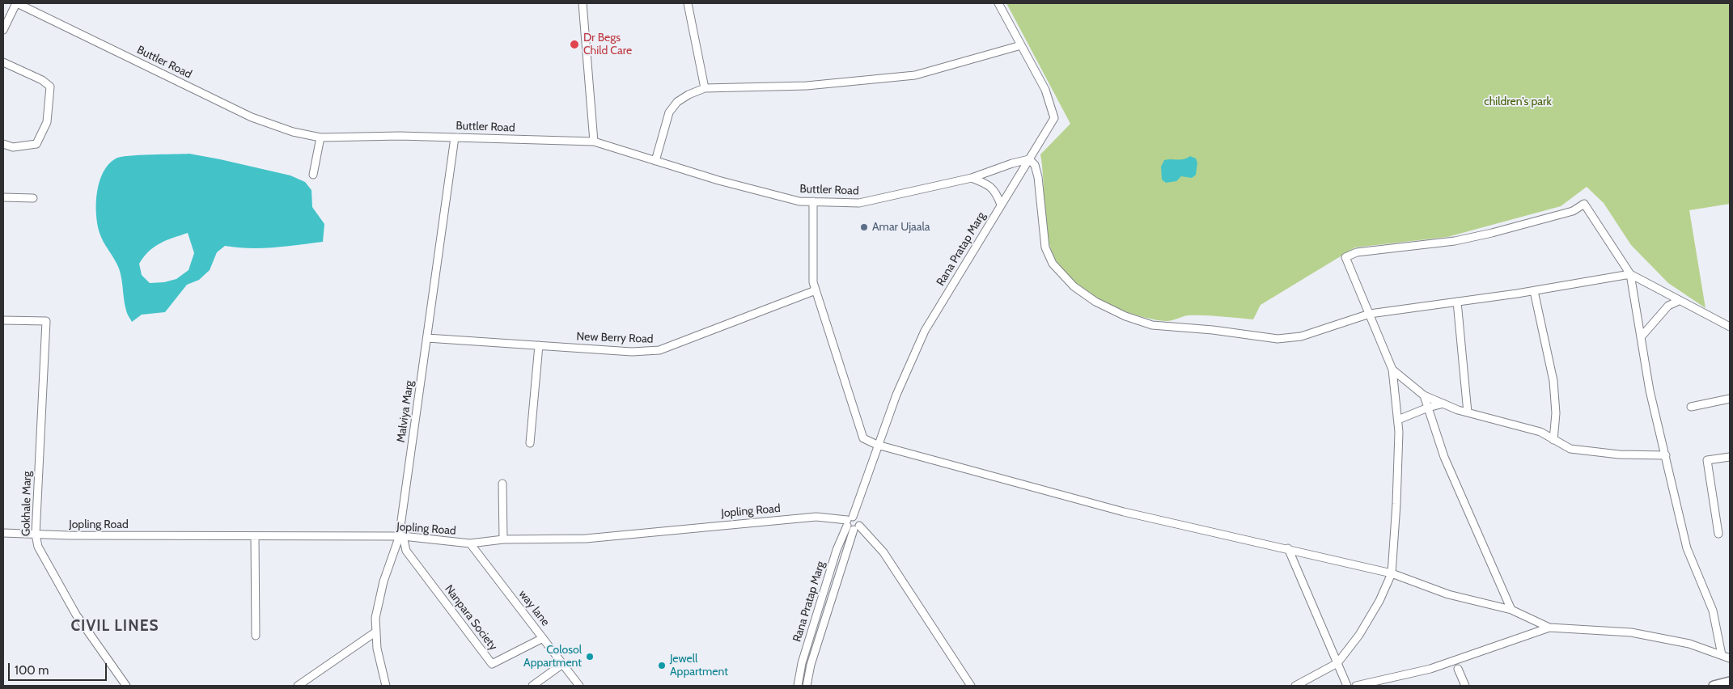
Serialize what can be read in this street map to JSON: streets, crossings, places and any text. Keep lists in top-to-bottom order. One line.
{"streets":{"street":["Buttler Road","Rana Pratap Marg","New Berry Road","Malviya Marg","Gokhale Marg","Jopling Road","way lane","Nanpara Society"]},"crossings":[["Buttler Road","Rana Pratap Marg"],["Buttler Road","Malviya Marg"],["Rana Pratap Marg","Jopling Road"],["New Berry Road","Malviya Marg"],["Malviya Marg","Jopling Road"],["Malviya Marg","Nanpara Society"],["Gokhale Marg","Jopling Road"],["Jopling Road","way lane"],["Jopling Road","Nanpara Society"],["way lane","Nanpara Society"]],"districts":["CIVIL LINES"],"parks":["children's park"],"places":["Dr Begs Child Care","Amar Ujaala","Colosol Appartment","Jewell Appartment"],"scale_bar":"100 m"}
